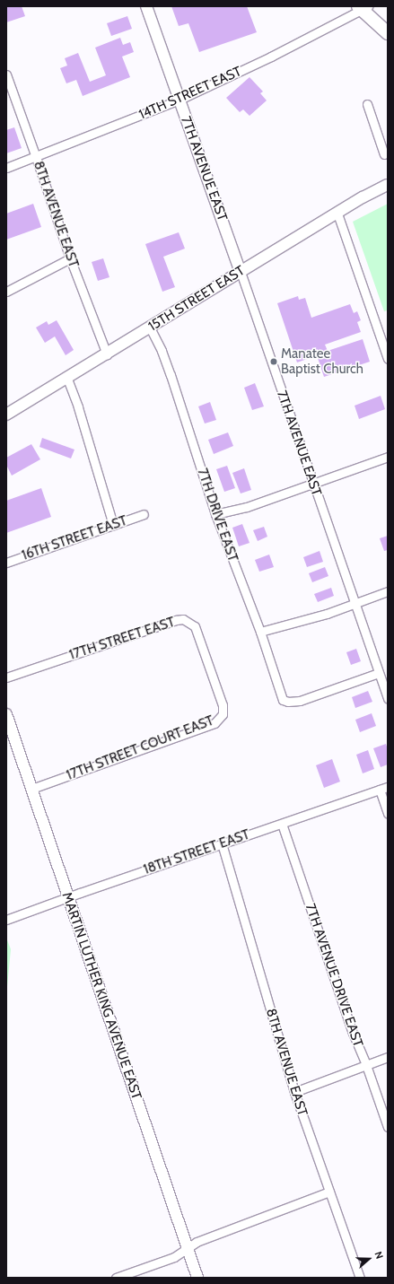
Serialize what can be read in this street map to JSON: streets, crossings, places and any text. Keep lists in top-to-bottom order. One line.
{"streets":{"street":["14TH STREET EAST","7TH AVENUE EAST","8TH AVENUE EAST","15TH STREET EAST","7TH DRIVE EAST","16TH STREET EAST","17TH STREET EAST","17TH STREET COURT EAST","18TH STREET EAST","7TH AVENUE DRIVE EAST","MARTIN LUTHER KING AVENUE EAST"]},"crossings":[["14TH STREET EAST","7TH AVENUE EAST"],["14TH STREET EAST","8TH AVENUE EAST"],["7TH AVENUE EAST","15TH STREET EAST"],["7TH AVENUE EAST","7TH DRIVE EAST"],["8TH AVENUE EAST","15TH STREET EAST"],["8TH AVENUE EAST","18TH STREET EAST"],["15TH STREET EAST","7TH DRIVE EAST"],["17TH STREET EAST","17TH STREET COURT EAST"],["17TH STREET COURT EAST","MARTIN LUTHER KING AVENUE EAST"],["18TH STREET EAST","7TH AVENUE DRIVE EAST"],["18TH STREET EAST","MARTIN LUTHER KING AVENUE EAST"]],"places":["Manatee Baptist Church"],"north":"right"}
